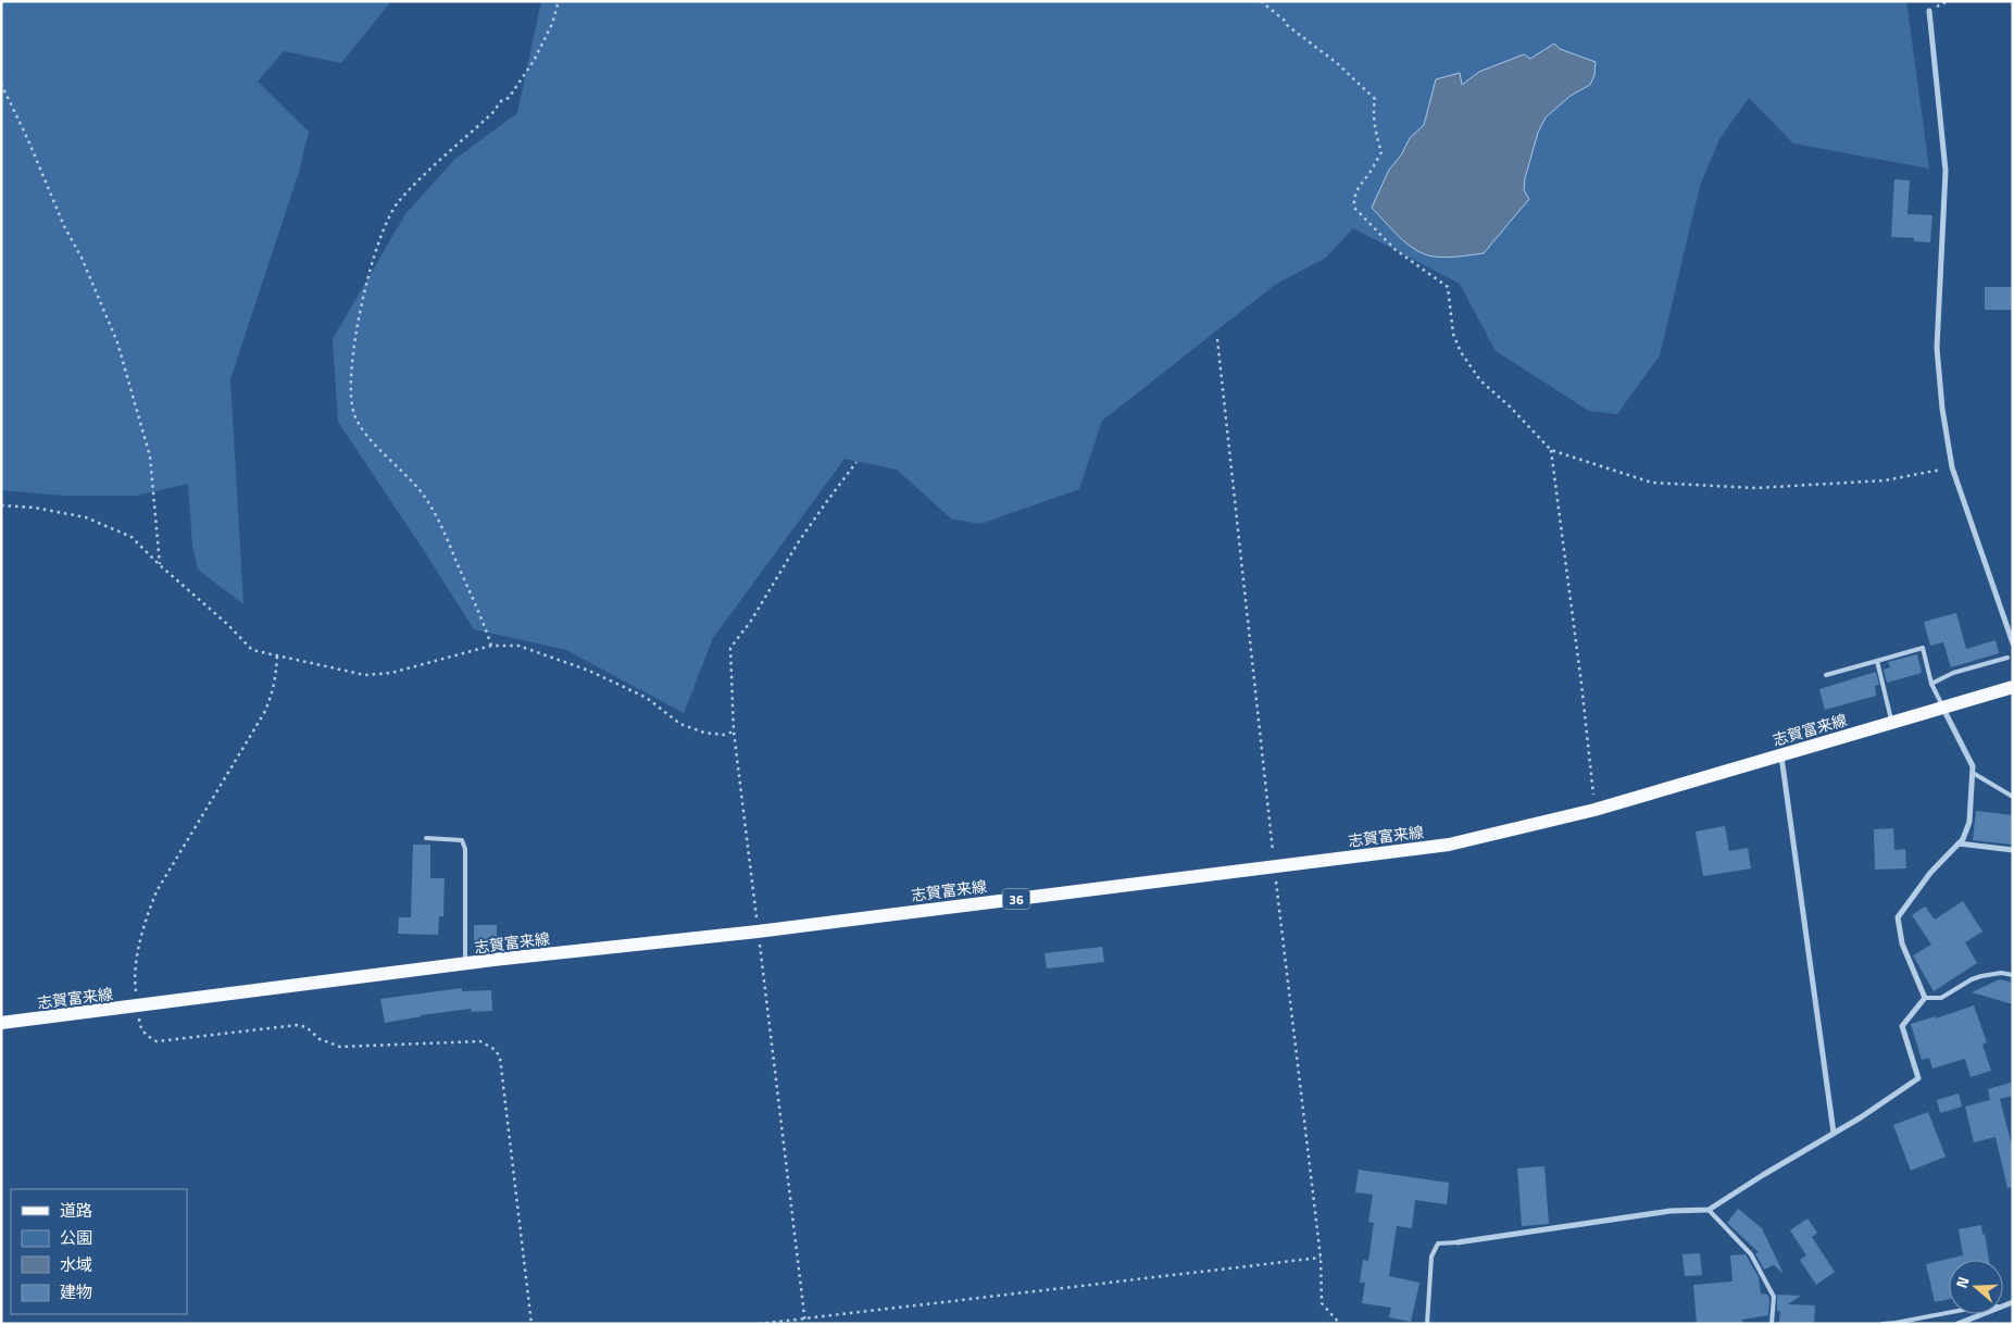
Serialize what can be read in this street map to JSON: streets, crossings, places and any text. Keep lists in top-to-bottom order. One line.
{"streets":{"main road":["志賀富来線","36"]},"legend":["道路","公園","水域","建物"],"north":"left"}
